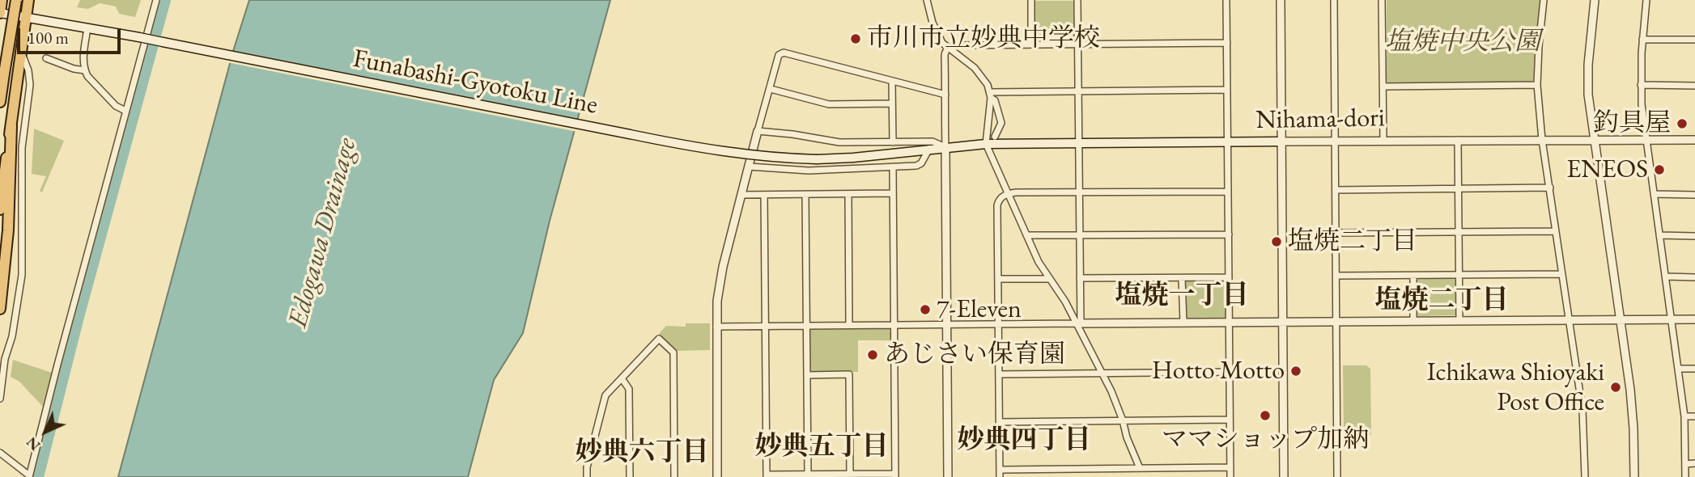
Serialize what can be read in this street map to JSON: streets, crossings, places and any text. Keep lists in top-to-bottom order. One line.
{"streets":{"main road":["Funabashi-Gyotoku Line","Nihama-dori"]},"crossings":[["Funabashi-Gyotoku Line","Nihama-dori"]],"districts":["塩焼一丁目","塩焼二丁目","妙典四丁目","妙典五丁目","妙典六丁目"],"water":["Edogawa Drainage"],"parks":["塩焼中央公園"],"places":["市川市立妙典中学校","釣具屋","ENEOS","塩焼二丁目","7-Eleven","あじさい保育園","Hotto Motto","Ichikawa Shioyaki Post Office","ママショップ加納"],"scale_bar":"100 m","north":"bottom left"}
